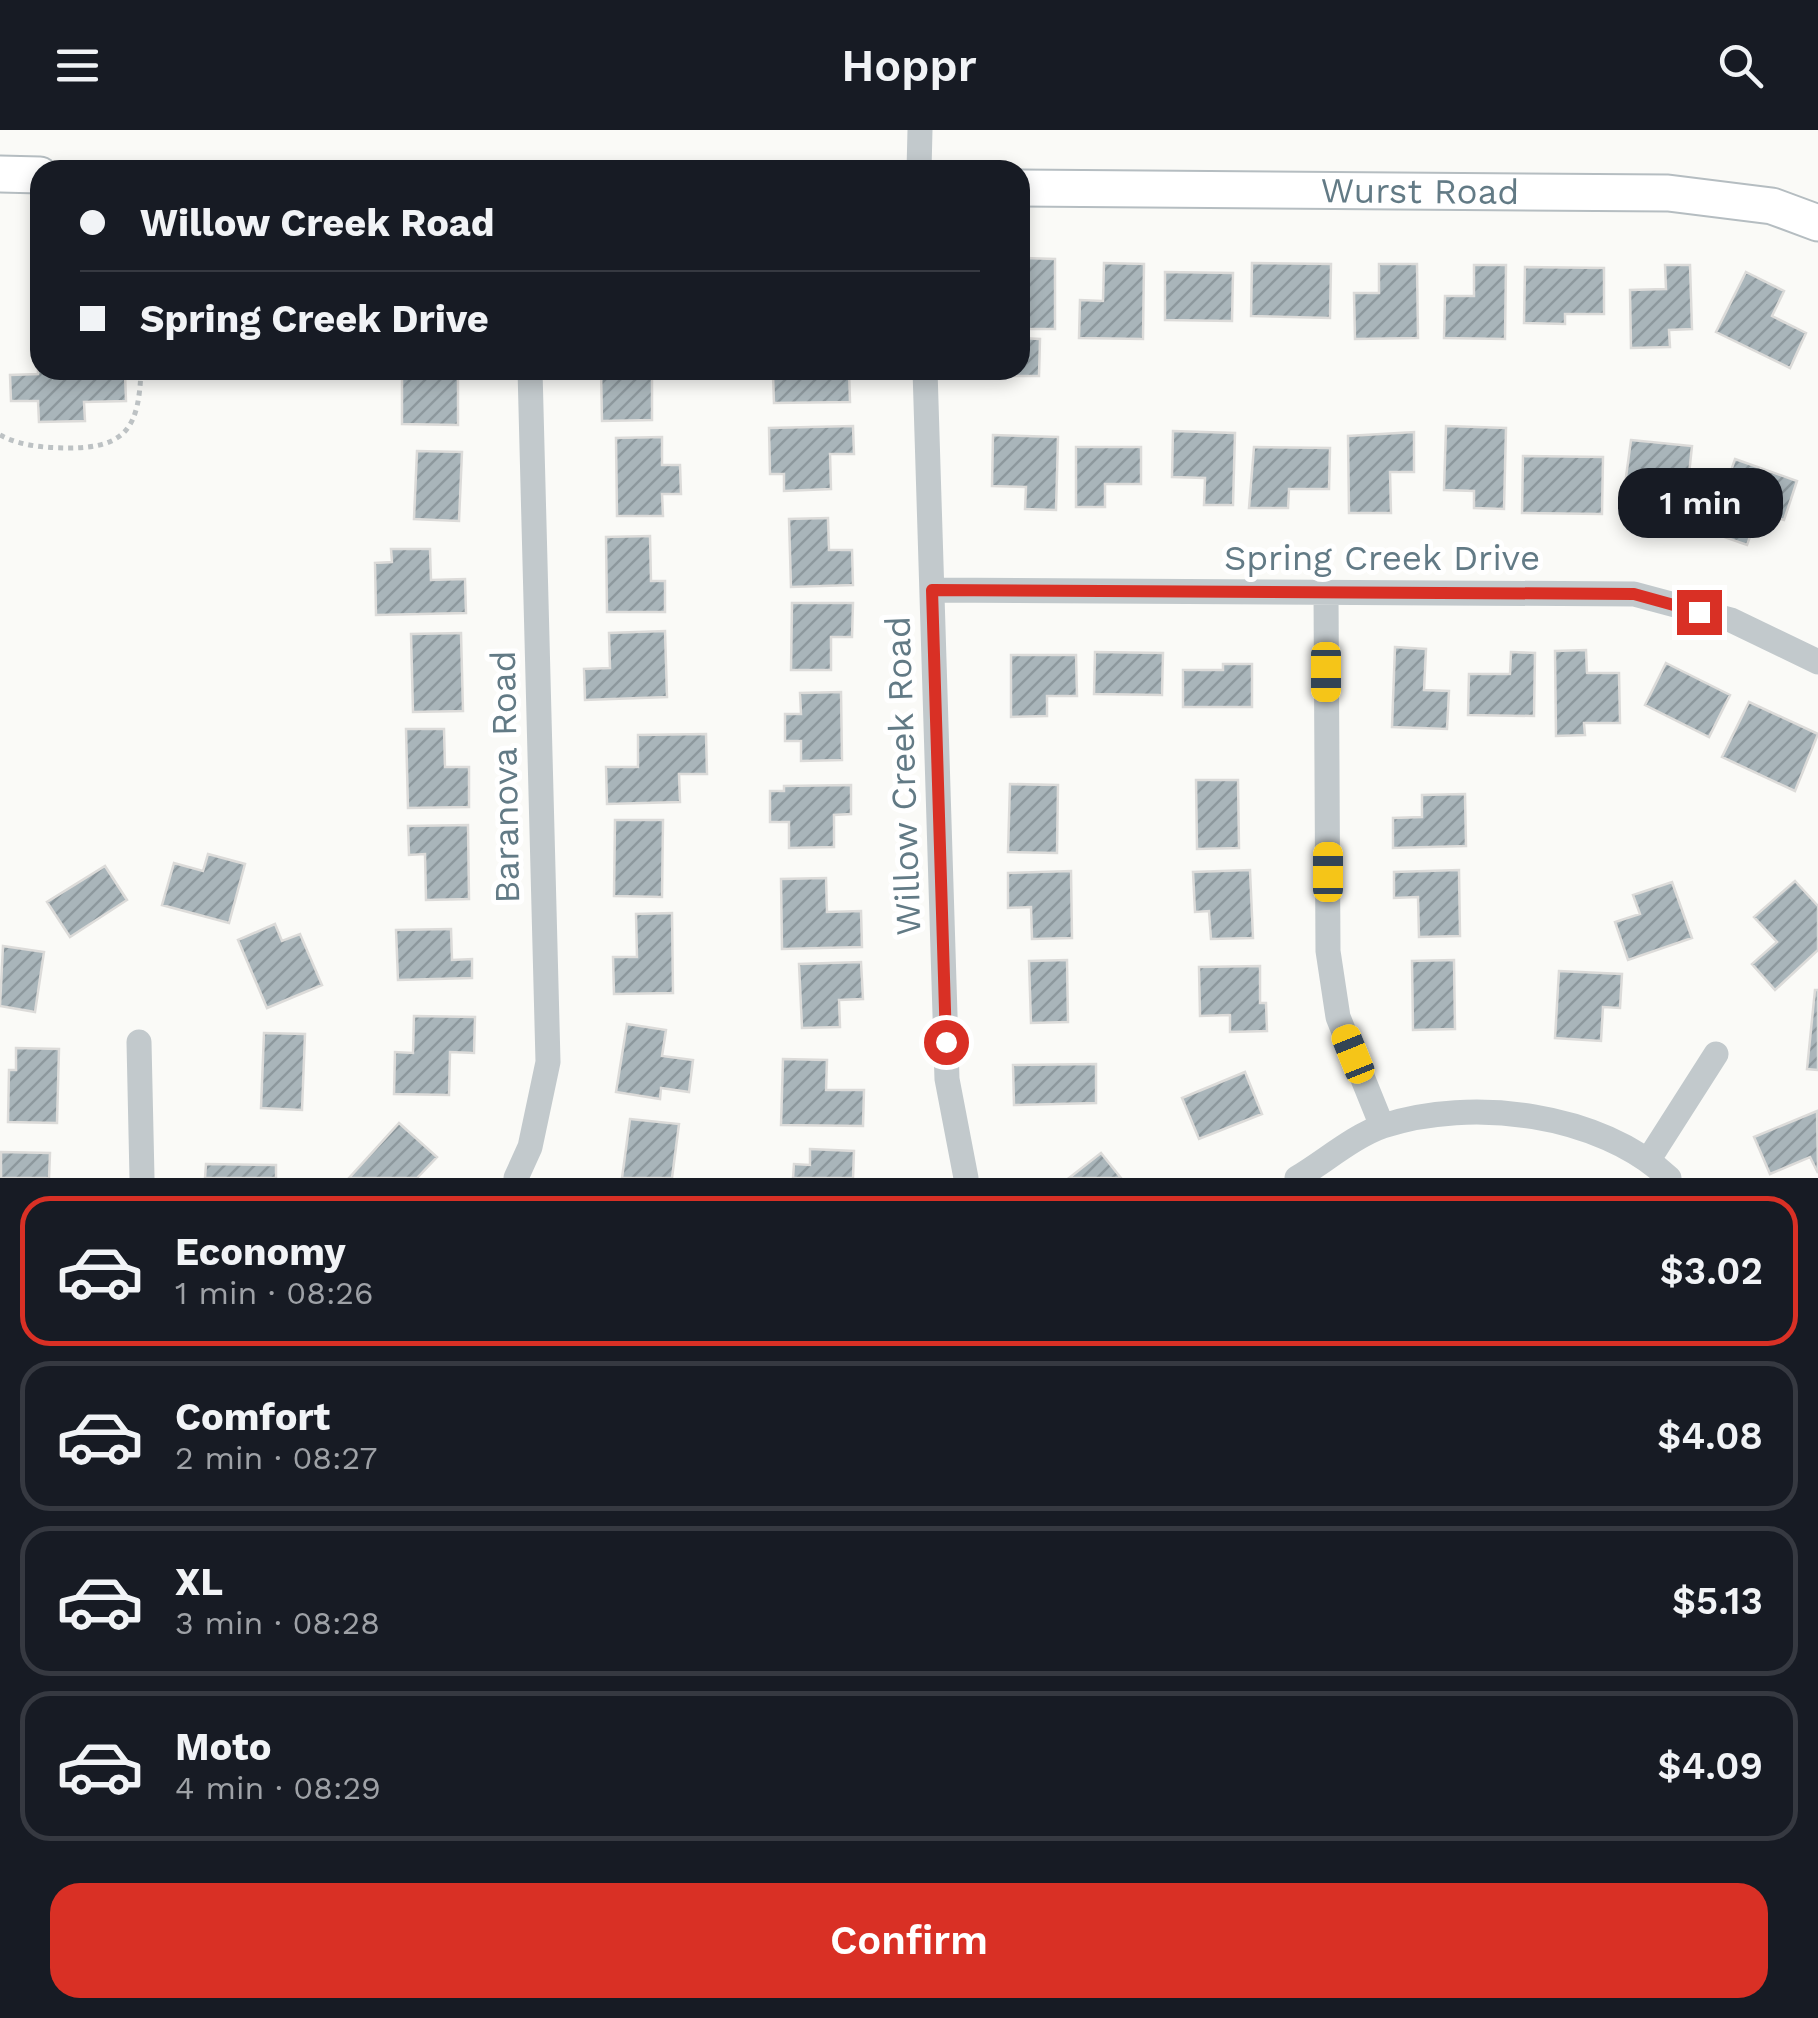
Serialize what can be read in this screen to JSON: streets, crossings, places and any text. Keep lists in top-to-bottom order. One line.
{"streets":{"street":["Wurst Road","Spring Creek Drive","Willow Creek Road","Baranova Road"]},"crossings":[["Spring Creek Drive","Willow Creek Road"]],"page":{"header":"Hoppr","banner":["Willow Creek Road","Spring Creek Drive"],"bubble":"1 min","list":[{"name":"Economy","note":"1 min · 08:26","value":"$3.02"},{"name":"Comfort","note":"2 min · 08:27","value":"$4.08"},{"name":"XL","note":"3 min · 08:28","value":"$5.13"},{"name":"Moto","note":"4 min · 08:29","value":"$4.09"}],"buttons":"Confirm"}}
